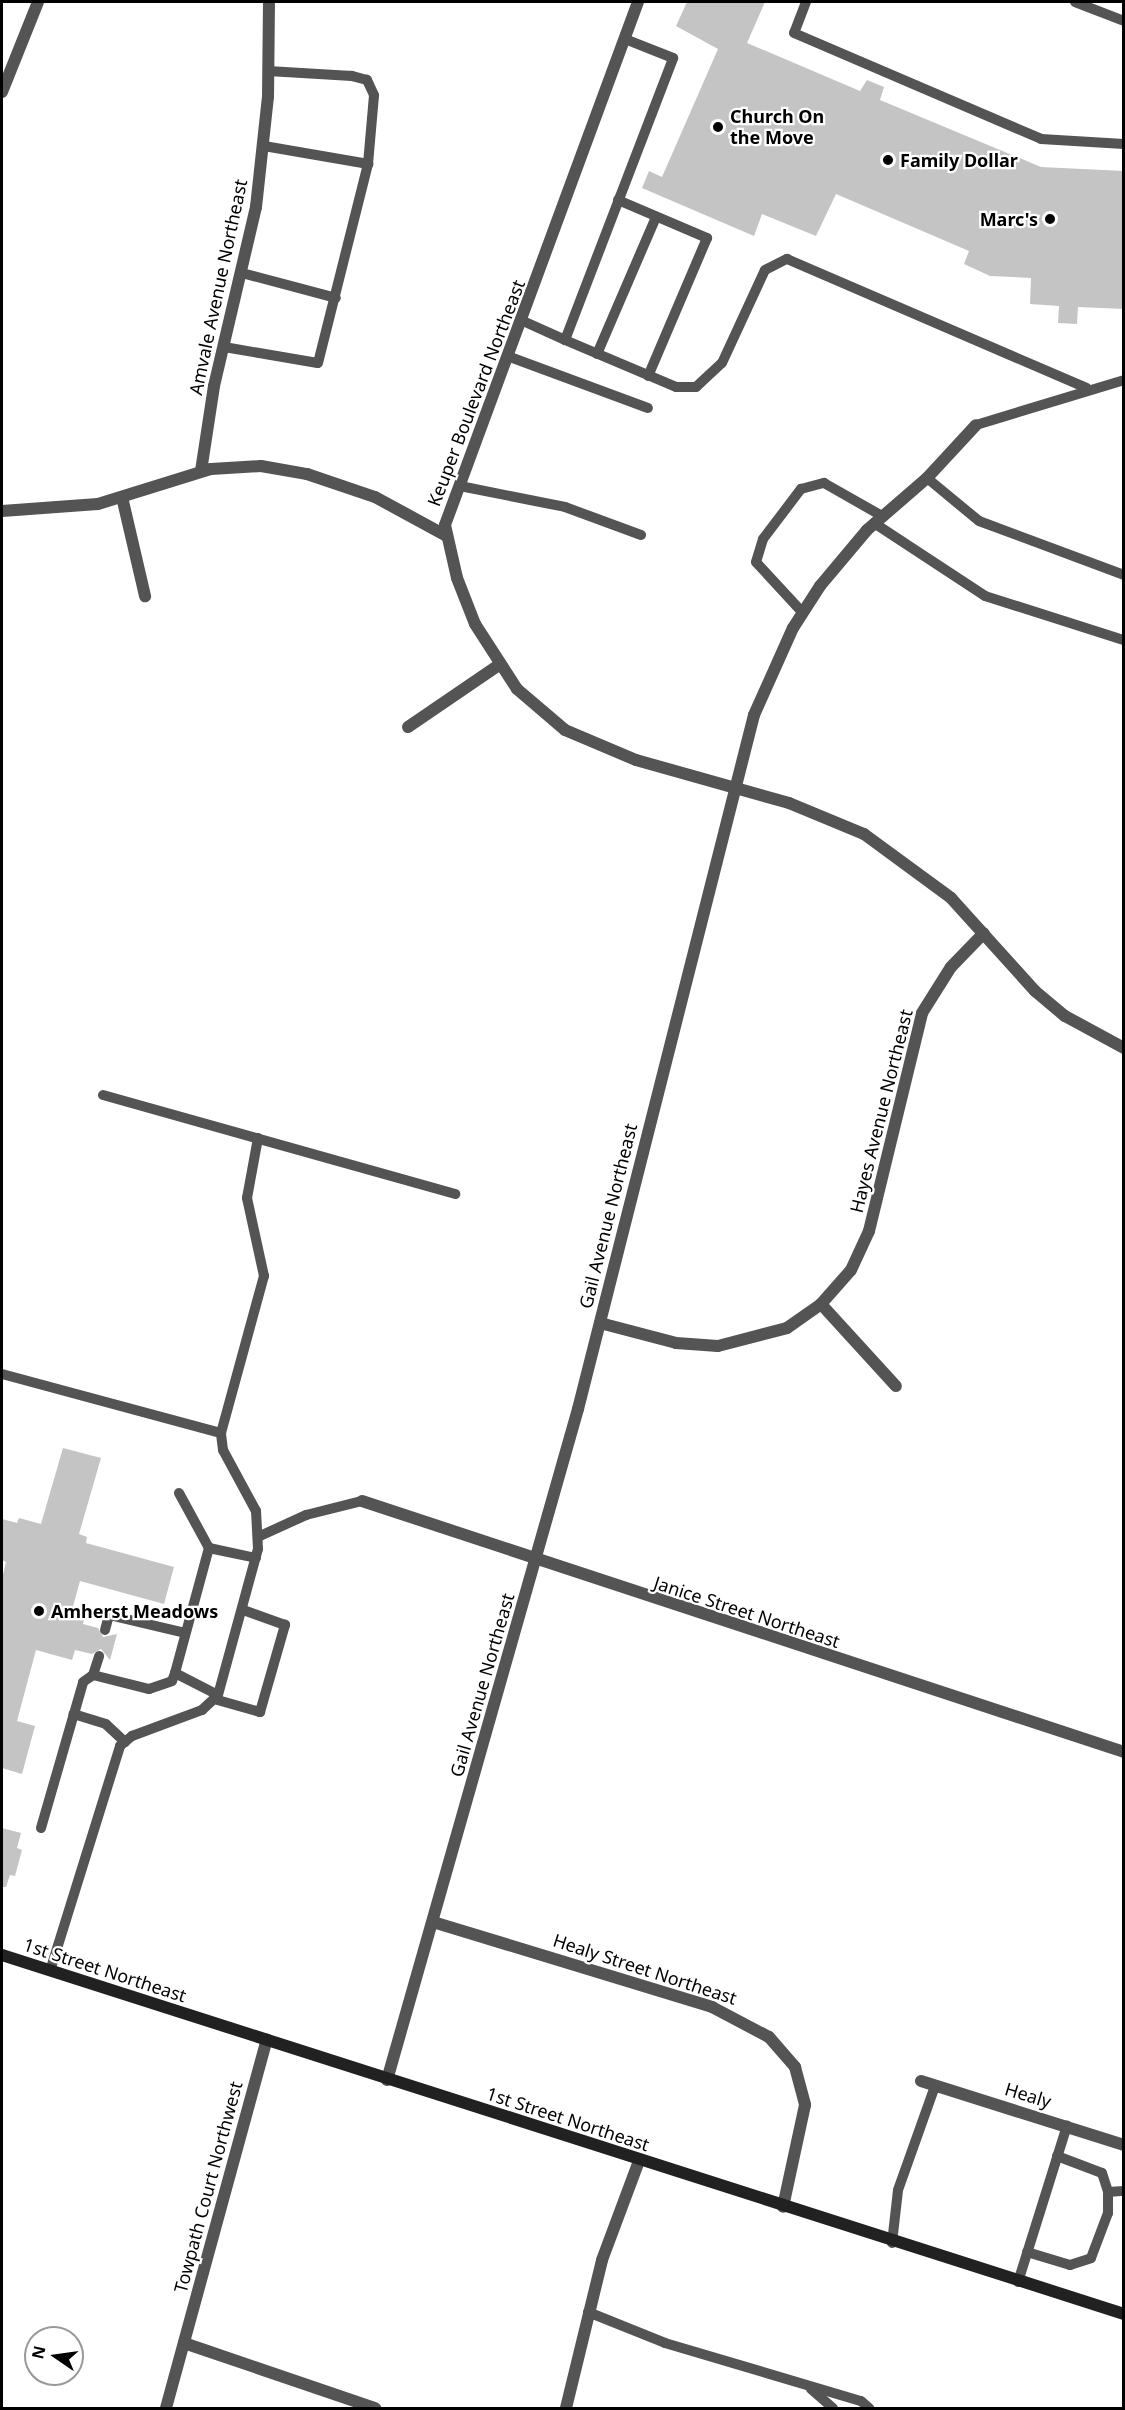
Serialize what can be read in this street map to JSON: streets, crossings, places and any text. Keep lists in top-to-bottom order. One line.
{"streets":{"main road":["1st Street Northeast"],"street":["Amvale Avenue Northeast","Keuper Boulevard Northeast","Hayes Avenue Northeast","Gail Avenue Northeast","Janice Street Northeast","Healy Street Northeast","Healy","Towpath Court Northwest"]},"crossings":[["Keuper Boulevard Northeast","Hayes Avenue Northeast"],["Keuper Boulevard Northeast","Gail Avenue Northeast"],["Hayes Avenue Northeast","Gail Avenue Northeast"],["Gail Avenue Northeast","Janice Street Northeast"],["Gail Avenue Northeast","Healy Street Northeast"],["Gail Avenue Northeast","1st Street Northeast"],["Healy Street Northeast","1st Street Northeast"],["1st Street Northeast","Towpath Court Northwest"]],"places":["Church On the Move","Family Dollar","Marc's","Amherst Meadows"],"north":"left"}
